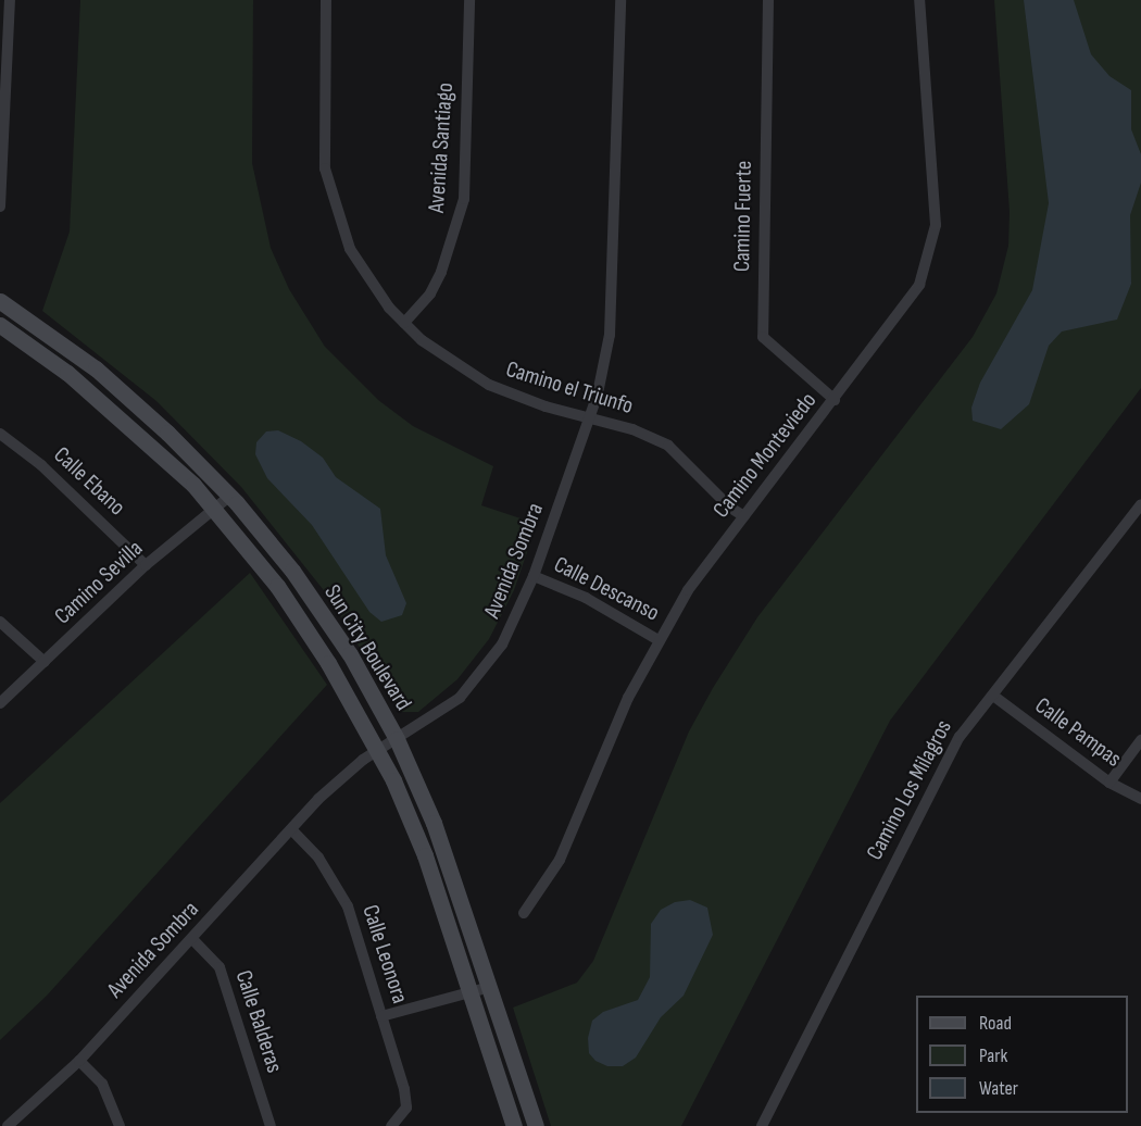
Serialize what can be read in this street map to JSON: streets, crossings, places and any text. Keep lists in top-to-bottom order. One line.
{"streets":{"street":["Avenida Santiago","Camino Fuerte","Camino el Triunfo","Camino Monteviedo","Calle Ebano","Avenida Sombra","Camino Sevilla","Calle Descanso","Sun City Boulevard","Calle Pampas","Camino Los Milagros","Calle Leonora","Calle Balderas"]},"crossings":[["Avenida Santiago","Camino el Triunfo"],["Camino Fuerte","Camino Monteviedo"],["Camino el Triunfo","Camino Monteviedo"],["Camino el Triunfo","Avenida Sombra"],["Camino Monteviedo","Calle Descanso"],["Calle Ebano","Camino Sevilla"],["Avenida Sombra","Calle Descanso"],["Avenida Sombra","Sun City Boulevard"],["Avenida Sombra","Calle Leonora"],["Avenida Sombra","Calle Balderas"],["Camino Sevilla","Sun City Boulevard"],["Calle Pampas","Camino Los Milagros"]],"legend":["Road","Park","Water"]}
